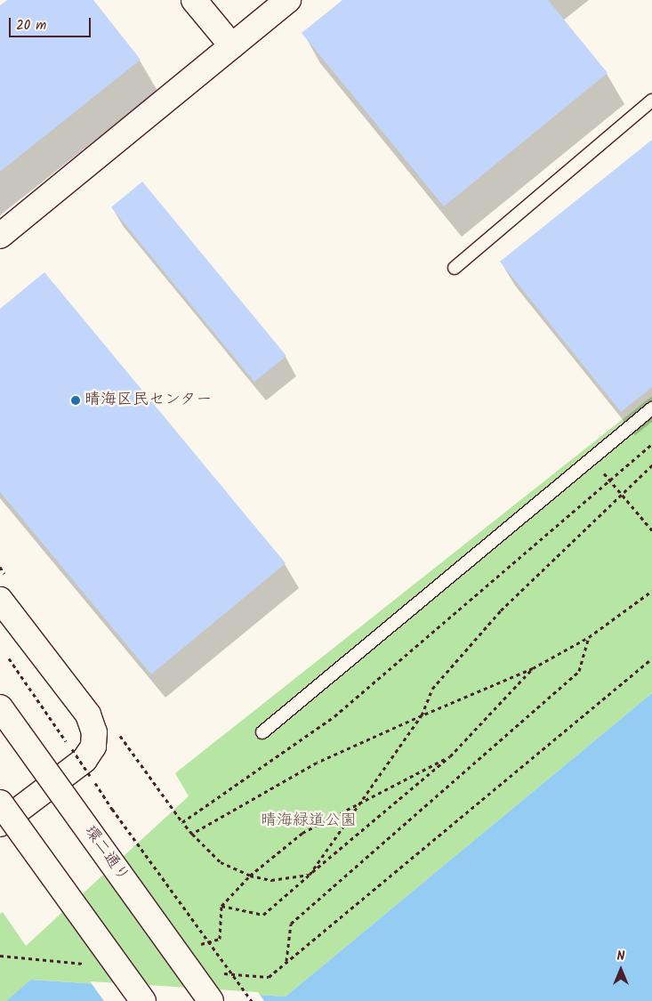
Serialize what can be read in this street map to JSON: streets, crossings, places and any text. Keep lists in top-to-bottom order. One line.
{"streets":{"main road":["環二通り"]},"parks":["晴海緑道公園"],"places":["晴海区民センター"],"scale_bar":"20 m","north":"top"}
